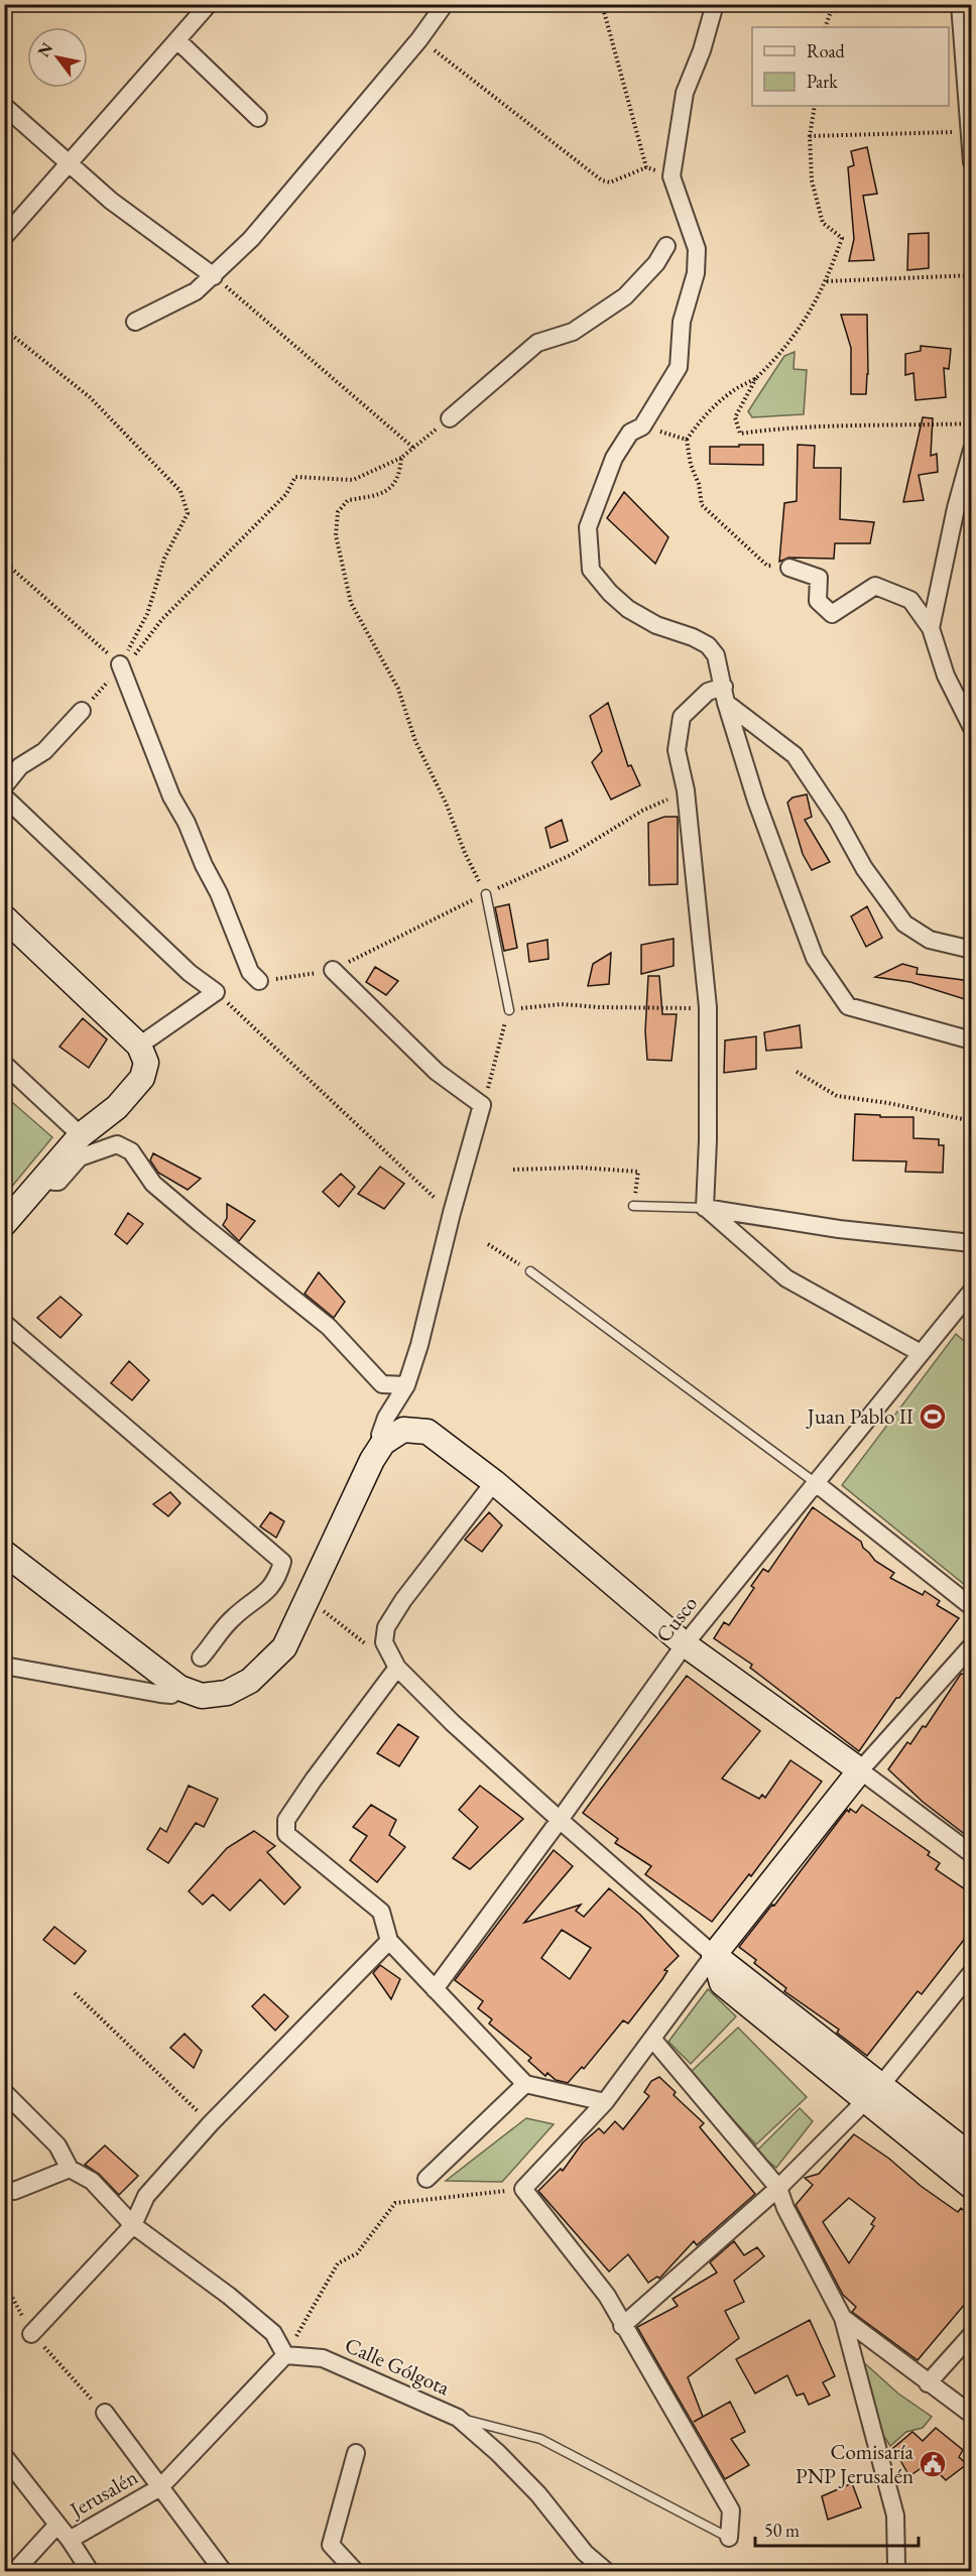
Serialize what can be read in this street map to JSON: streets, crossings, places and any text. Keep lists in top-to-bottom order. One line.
{"streets":{"street":["Cusco","Calle Gólgota","Jerusalén"]},"places":{"sports":["Juan Pablo II"],"public building":["Comisaría PNP Jerusalén"]},"legend":["Road","Park"],"scale_bar":"50 m","north":"top left"}
